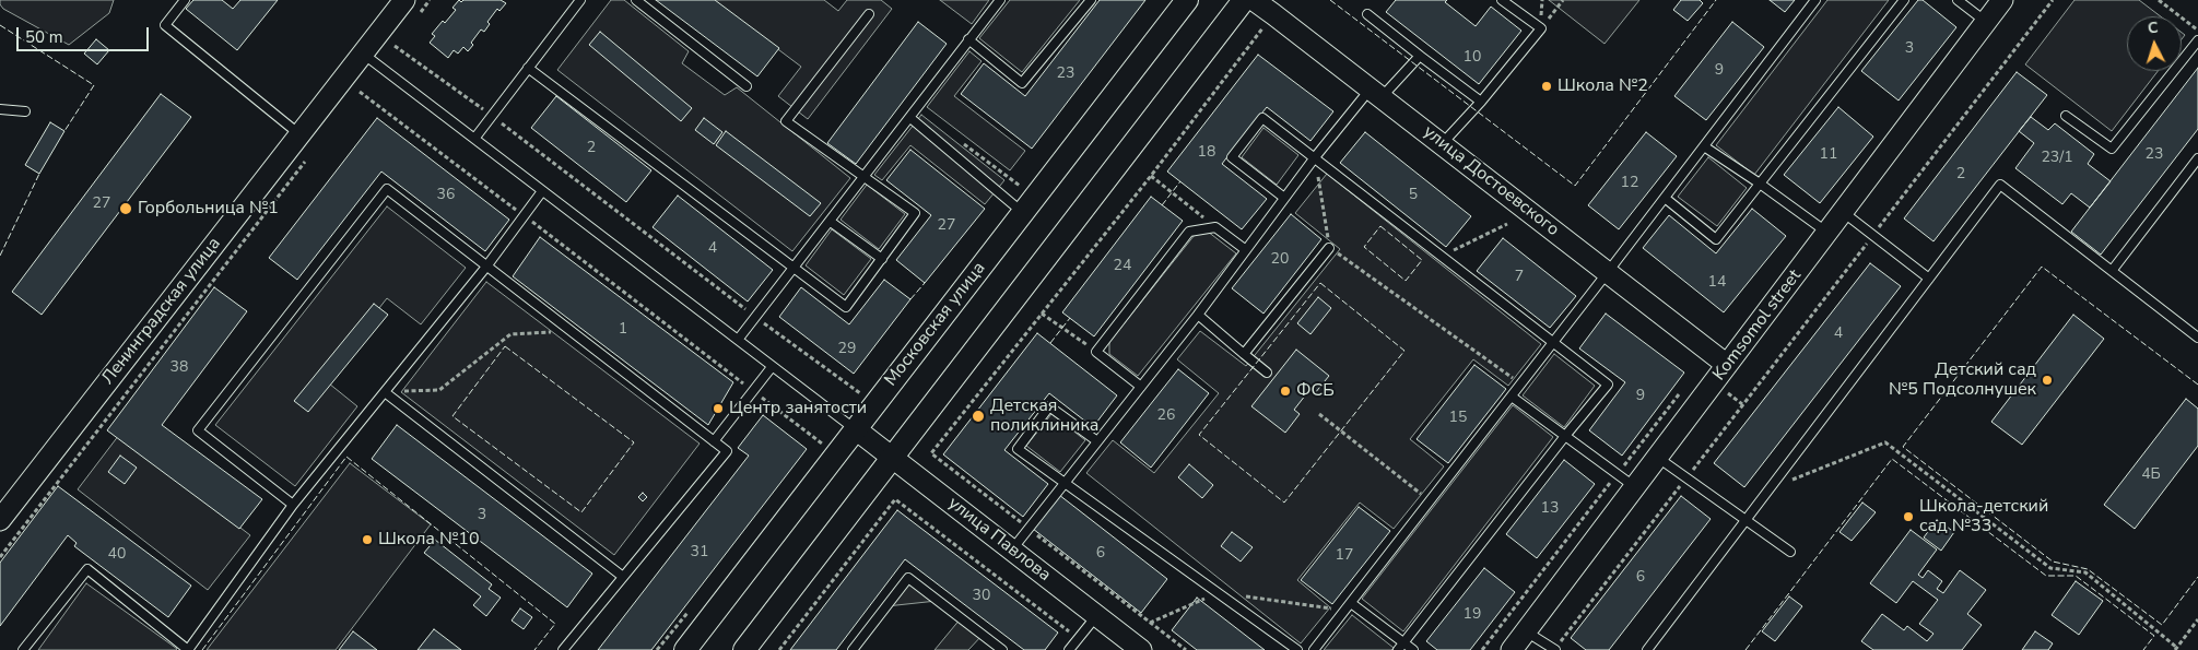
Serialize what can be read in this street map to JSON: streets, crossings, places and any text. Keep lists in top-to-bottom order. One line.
{"streets":{"main road":["Московская улица"],"street":["улица Достоевского","Ленинградская улица","Komsomol street","улица Павлова"]},"crossings":[["улица Достоевского","Komsomol street"],["Московская улица","улица Павлова"]],"places":["Школа №2","Горбольница №1","Детский сад №5 Подсолнушек","ФСБ","Центр занятости","Детская поликлиника","Школа-детский сад №33","Школа №10"],"house_numbers":["3","10","9","23","2","18","11","23","23/1","2","12","36","5","27","27","4","20","24","7","14","1","4","29","38","9","26","15","4Б","13","3","31","6","40","17","6","30","19"],"scale_bar":"50 m","north":"top"}
